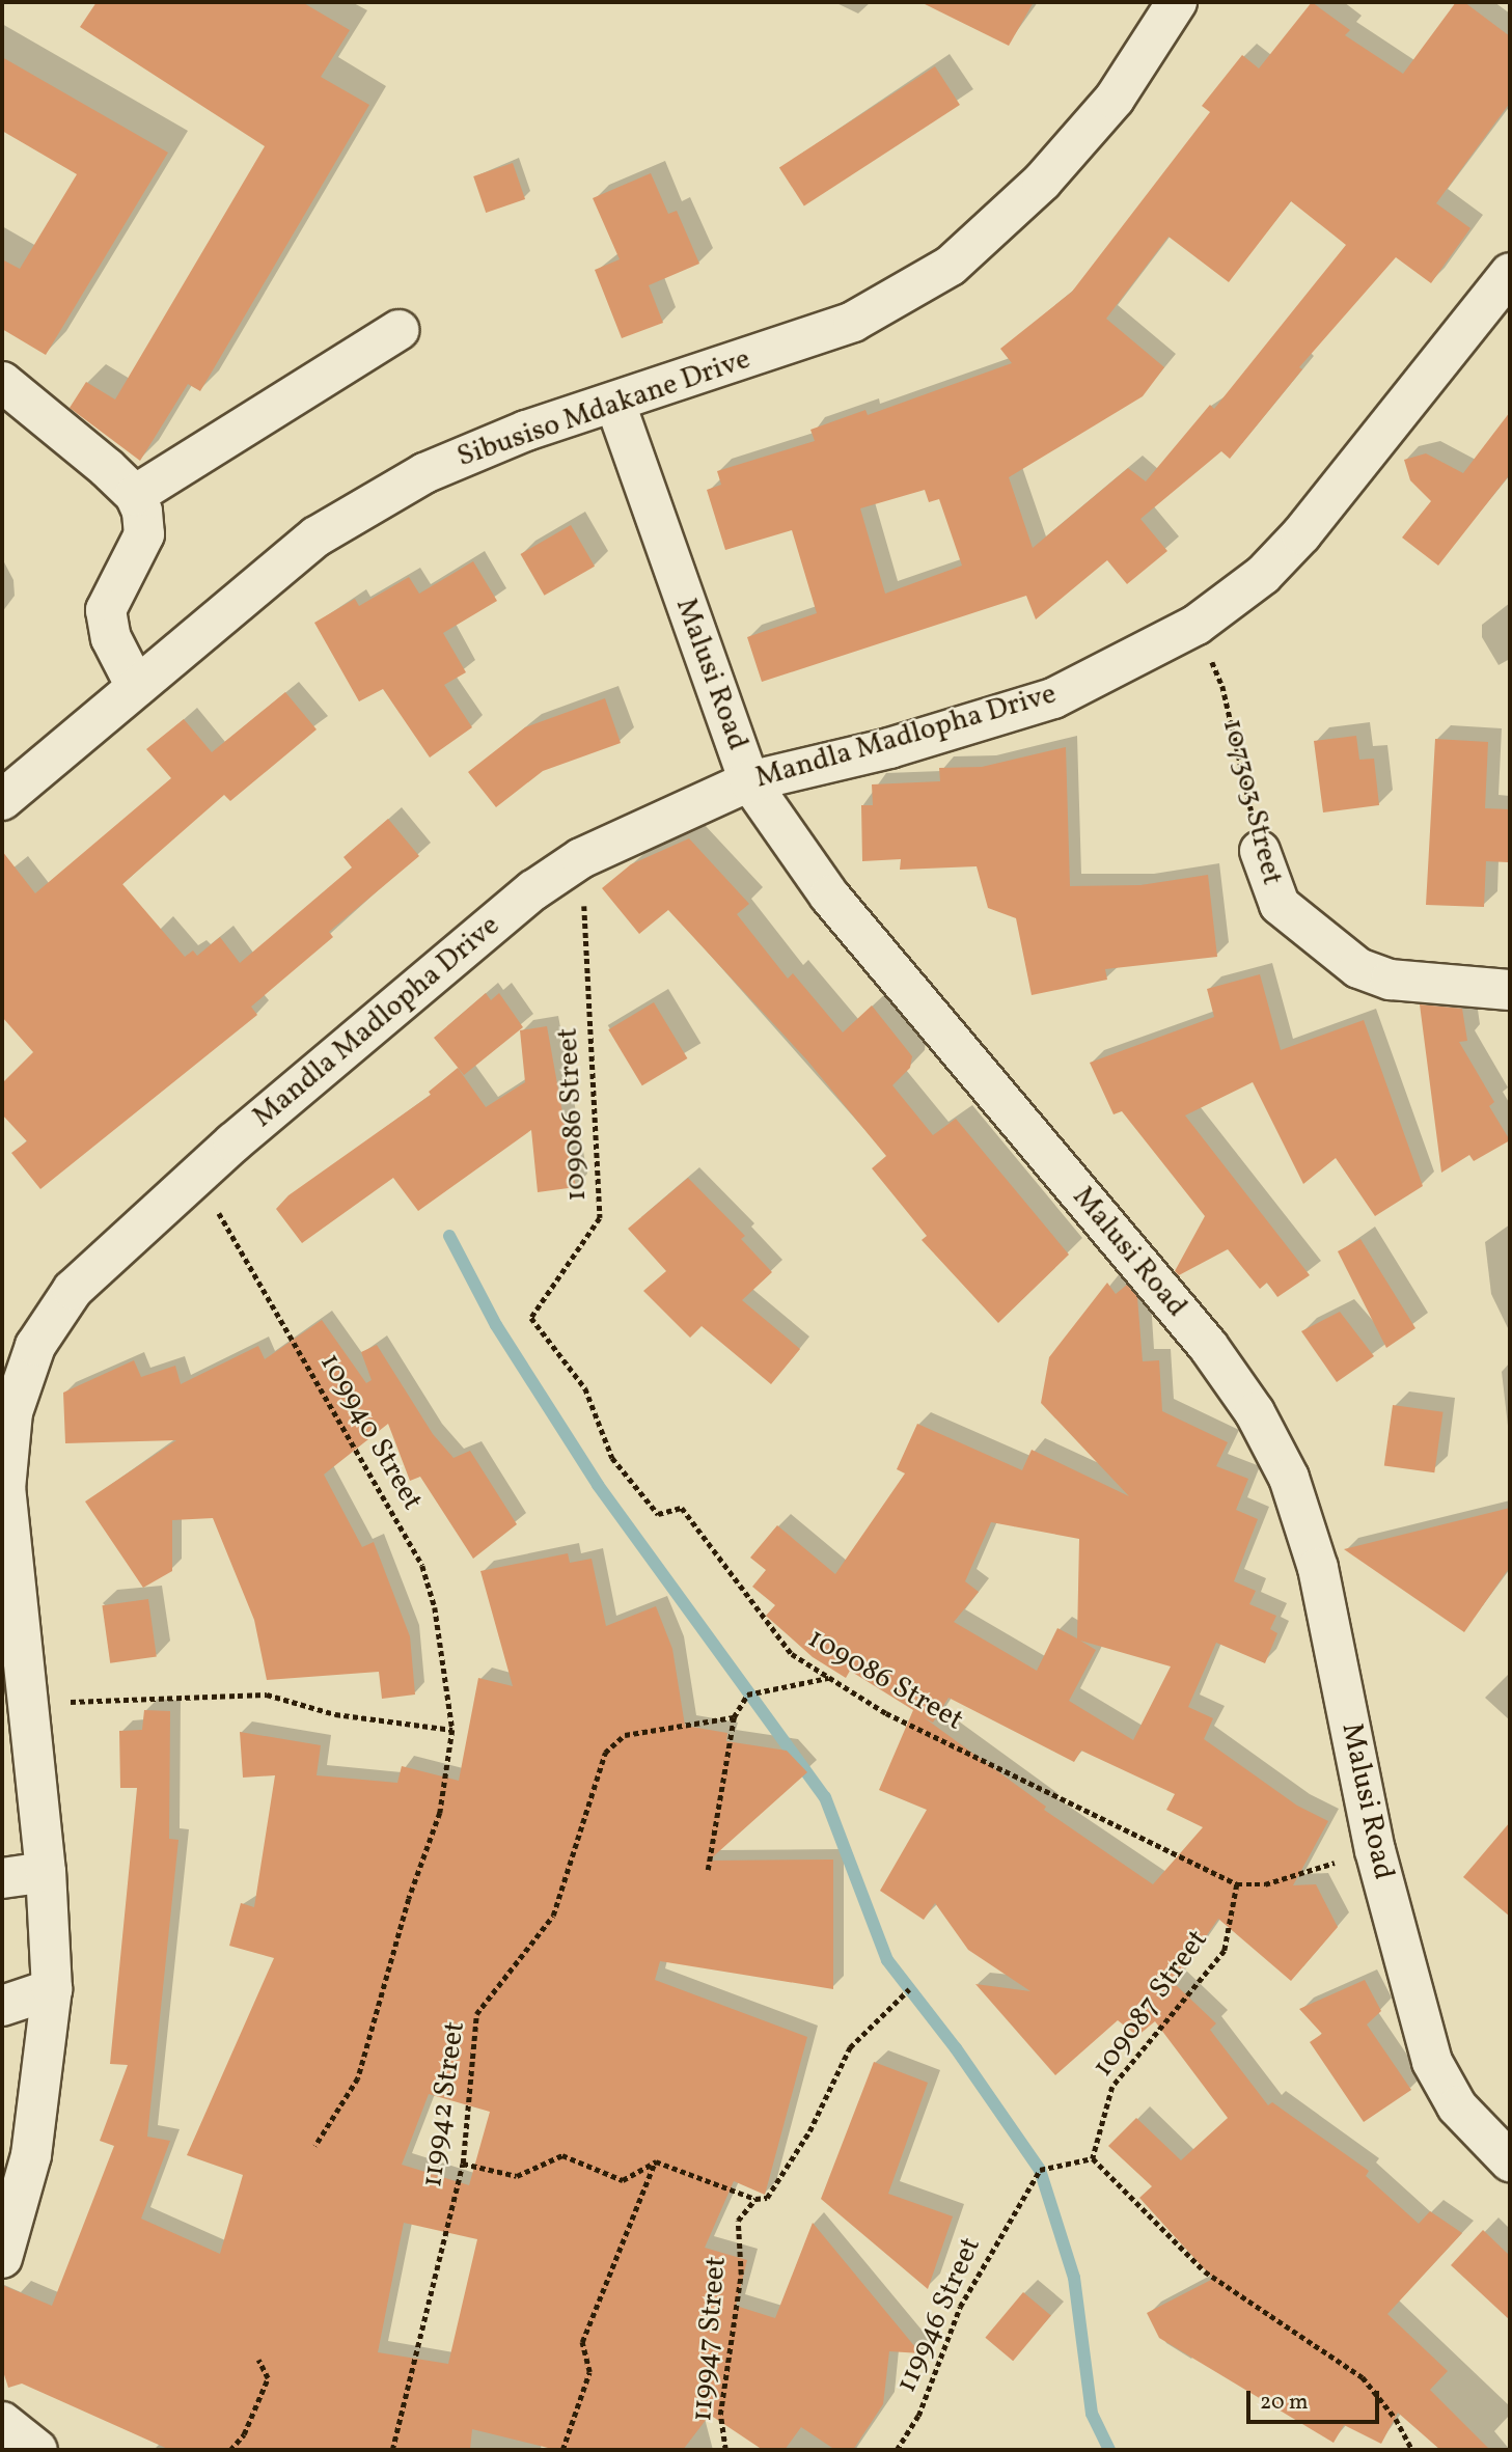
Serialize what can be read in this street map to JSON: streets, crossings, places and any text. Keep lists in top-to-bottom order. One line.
{"streets":{"street":["Sibusiso Mdakane Drive","Malusi Road","Mandla Madlopha Drive","107303 Street"],"path":["109086 Street","109940 Street","109087 Street","119942 Street","119946 Street","119947 Street"]},"crossings":[["Sibusiso Mdakane Drive","Malusi Road"],["Malusi Road","Mandla Madlopha Drive"],["Mandla Madlopha Drive","107303 Street"],["Mandla Madlopha Drive","109086 Street"],["Mandla Madlopha Drive","109940 Street"],["109086 Street","109087 Street"],["109087 Street","119946 Street"]],"scale_bar":"20 m"}
